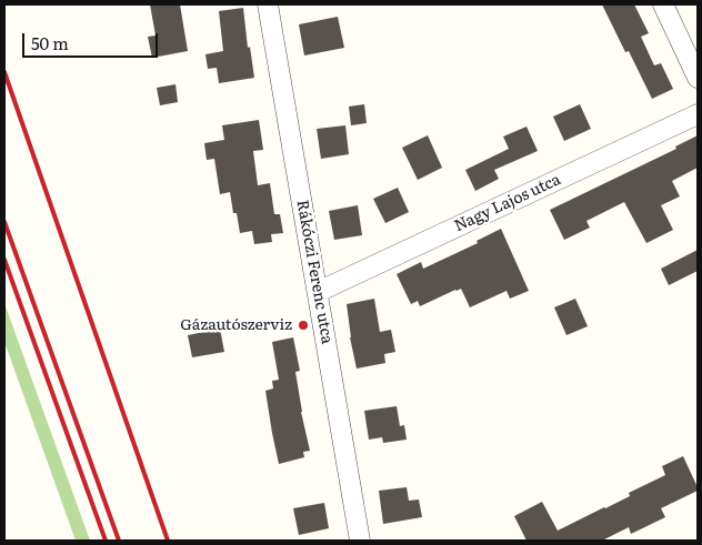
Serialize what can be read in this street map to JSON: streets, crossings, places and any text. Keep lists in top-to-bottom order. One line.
{"streets":{"street":["Nagy Lajos utca","Rákóczi Ferenc utca"]},"crossings":[["Nagy Lajos utca","Rákóczi Ferenc utca"]],"places":["Gázautószerviz"],"scale_bar":"50 m"}
